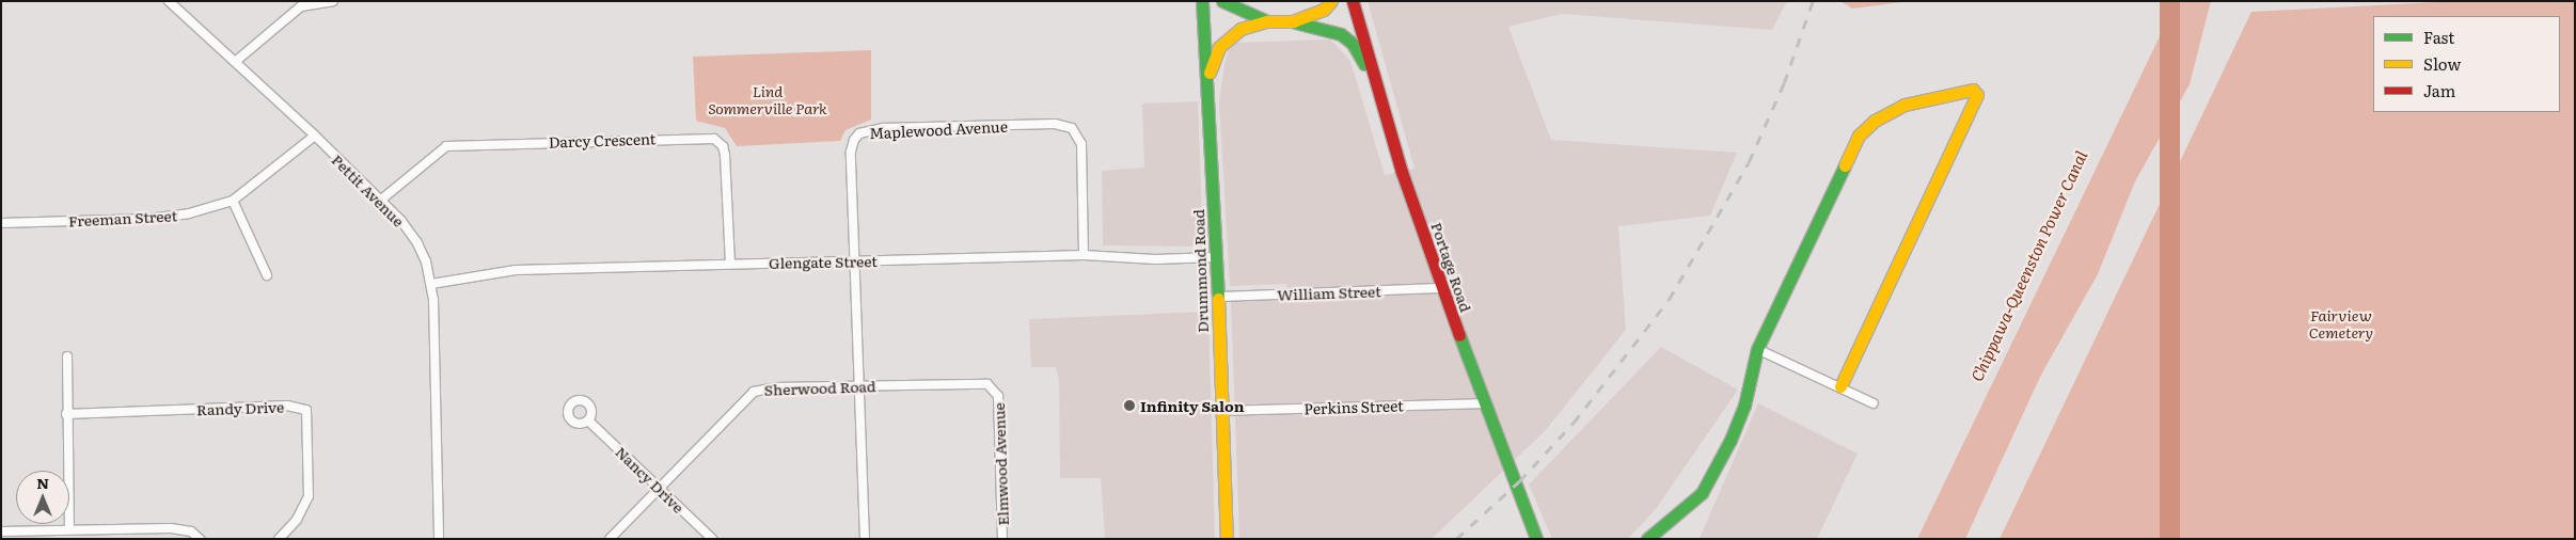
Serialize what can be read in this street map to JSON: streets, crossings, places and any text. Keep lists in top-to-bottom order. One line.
{"streets":{"street":["Maplewood Avenue","Darcy Crescent","Pettit Avenue","Freeman Street","Glengate Street","Portage Road","Drummond Road","William Street","Sherwood Road","Perkins Street","Randy Drive","Elmwood Avenue","Nancy Drive"]},"crossings":[["Maplewood Avenue","Glengate Street"],["Maplewood Avenue","Sherwood Road"],["Darcy Crescent","Pettit Avenue"],["Darcy Crescent","Glengate Street"],["Pettit Avenue","Freeman Street"],["Pettit Avenue","Glengate Street"],["Glengate Street","Drummond Road"],["Portage Road","William Street"],["Portage Road","Perkins Street"],["Drummond Road","William Street"],["Drummond Road","Perkins Street"],["Sherwood Road","Elmwood Avenue"],["Sherwood Road","Nancy Drive"]],"water":["Chippawa-Queenston Power Canal"],"parks":["Lind Sommerville Park","Fairview Cemetery"],"places":["Infinity Salon"],"legend":["Fast","Slow","Jam"],"north":"top"}
